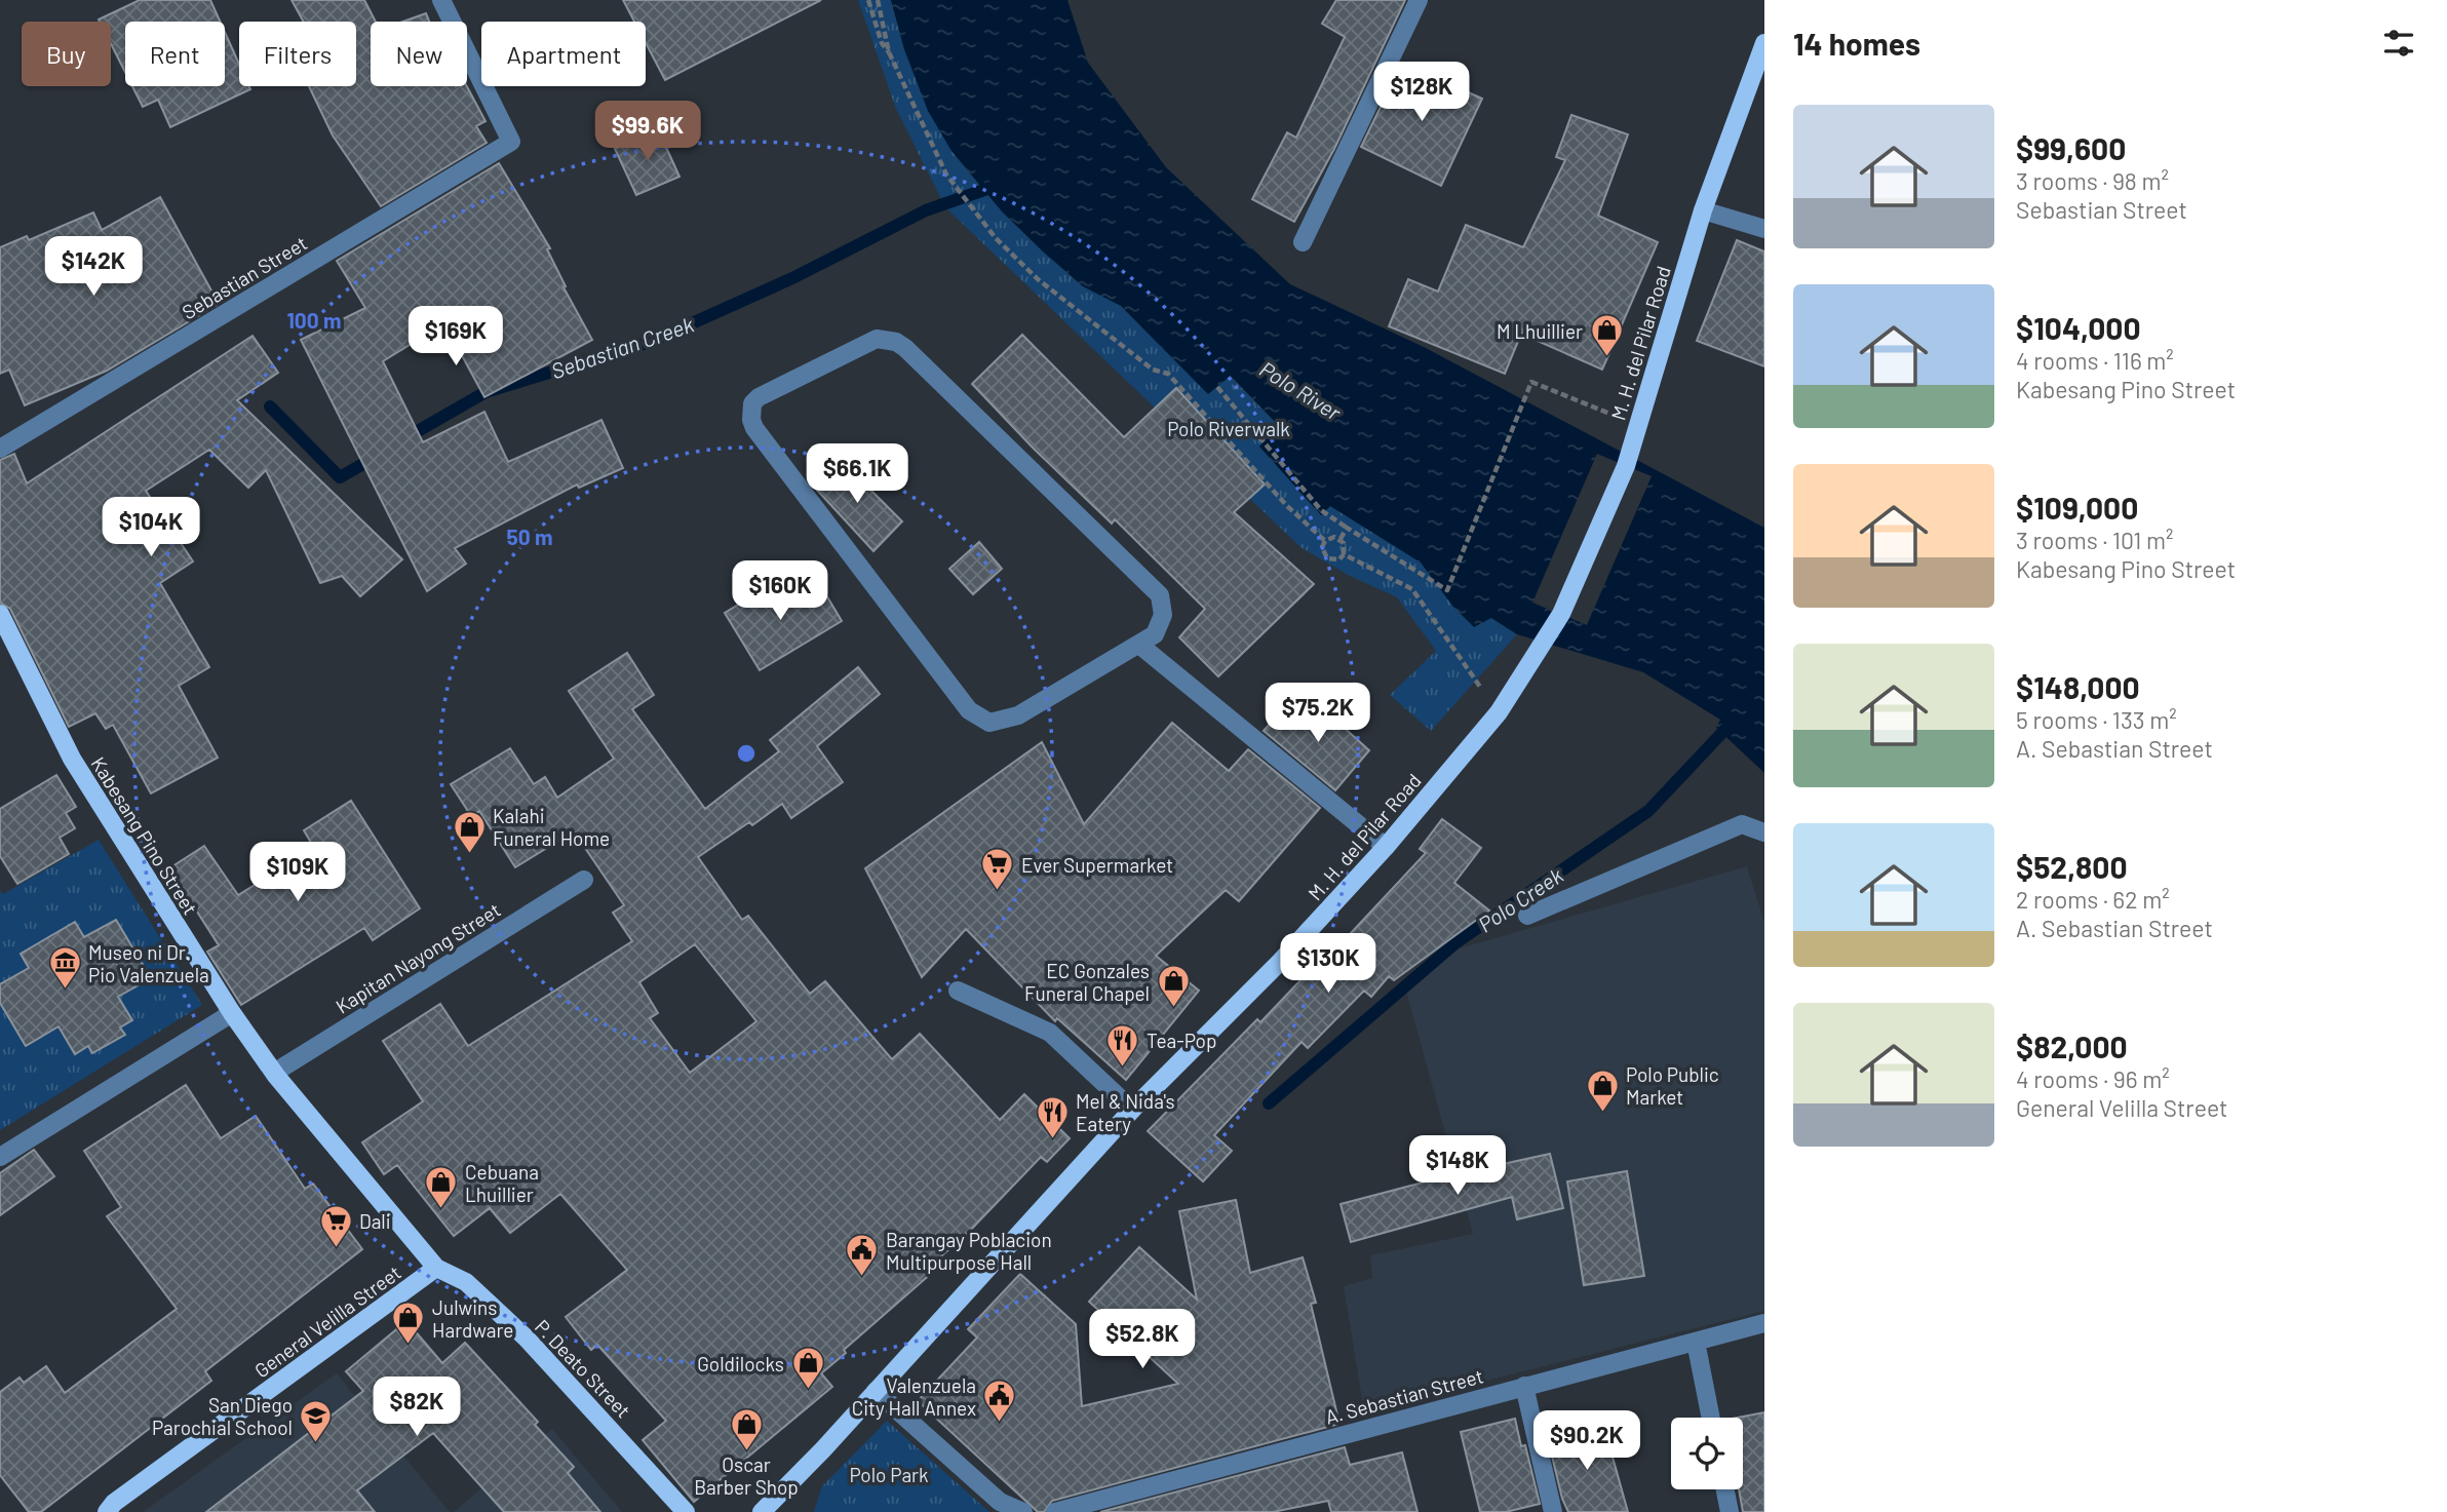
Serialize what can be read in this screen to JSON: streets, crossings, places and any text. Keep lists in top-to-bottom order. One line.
{"streets":{"main road":["M. H. del Pilar Road","Kabesang Pino Street","General Velilla Street","P. Deato Street"],"street":["Sebastian Street","Kapitan Nayong Street","A. Sebastian Street"]},"crossings":[["Kabesang Pino Street","Kapitan Nayong Street"],["Kabesang Pino Street","General Velilla Street"],["Kabesang Pino Street","P. Deato Street"],["General Velilla Street","P. Deato Street"]],"water":["Sebastian Creek","Polo River","Polo Creek"],"parks":["Polo Riverwalk","Polo Park"],"places":{"shop":["M Lhuillier","Kalahi Funeral Home","EC Gonzales Funeral Chapel","Polo Public Market","Cebuana Lhuillier","Julwins Hardware","Goldilocks","Oscar Barber Shop"],"supermarket":["Ever Supermarket","Dali"],"museum":["Museo ni Dr. Pio Valenzuela"],"restaurant":["Tea-Pop","Mel & Nida's Eatery"],"public building":["Barangay Poblacion Multipurpose Hall","Valenzuela City Hall Annex"],"school or university":["San Diego Parochial School"]},"page":{"heading":"14 homes","chip":["Buy","Rent","Filters","New","Apartment"],"price":["$128K","$99.6K","$142K","$169K","$66.1K","$104K","$160K","$75.2K","$109K","$130K","$148K","$52.8K","$82K","$90.2K"],"list":[{"name":"$99,600","note":"3 rooms · 98 m² · Sebastian Street"},{"name":"$104,000","note":"4 rooms · 116 m² · Kabesang Pino Street"},{"name":"$109,000","note":"3 rooms · 101 m² · Kabesang Pino Street"},{"name":"$148,000","note":"5 rooms · 133 m² · A. Sebastian Street"},{"name":"$52,800","note":"2 rooms · 62 m² · A. Sebastian Street"},{"name":"$82,000","note":"4 rooms · 96 m² · General Velilla Street"}]},"rings":["100 m","50 m"]}
